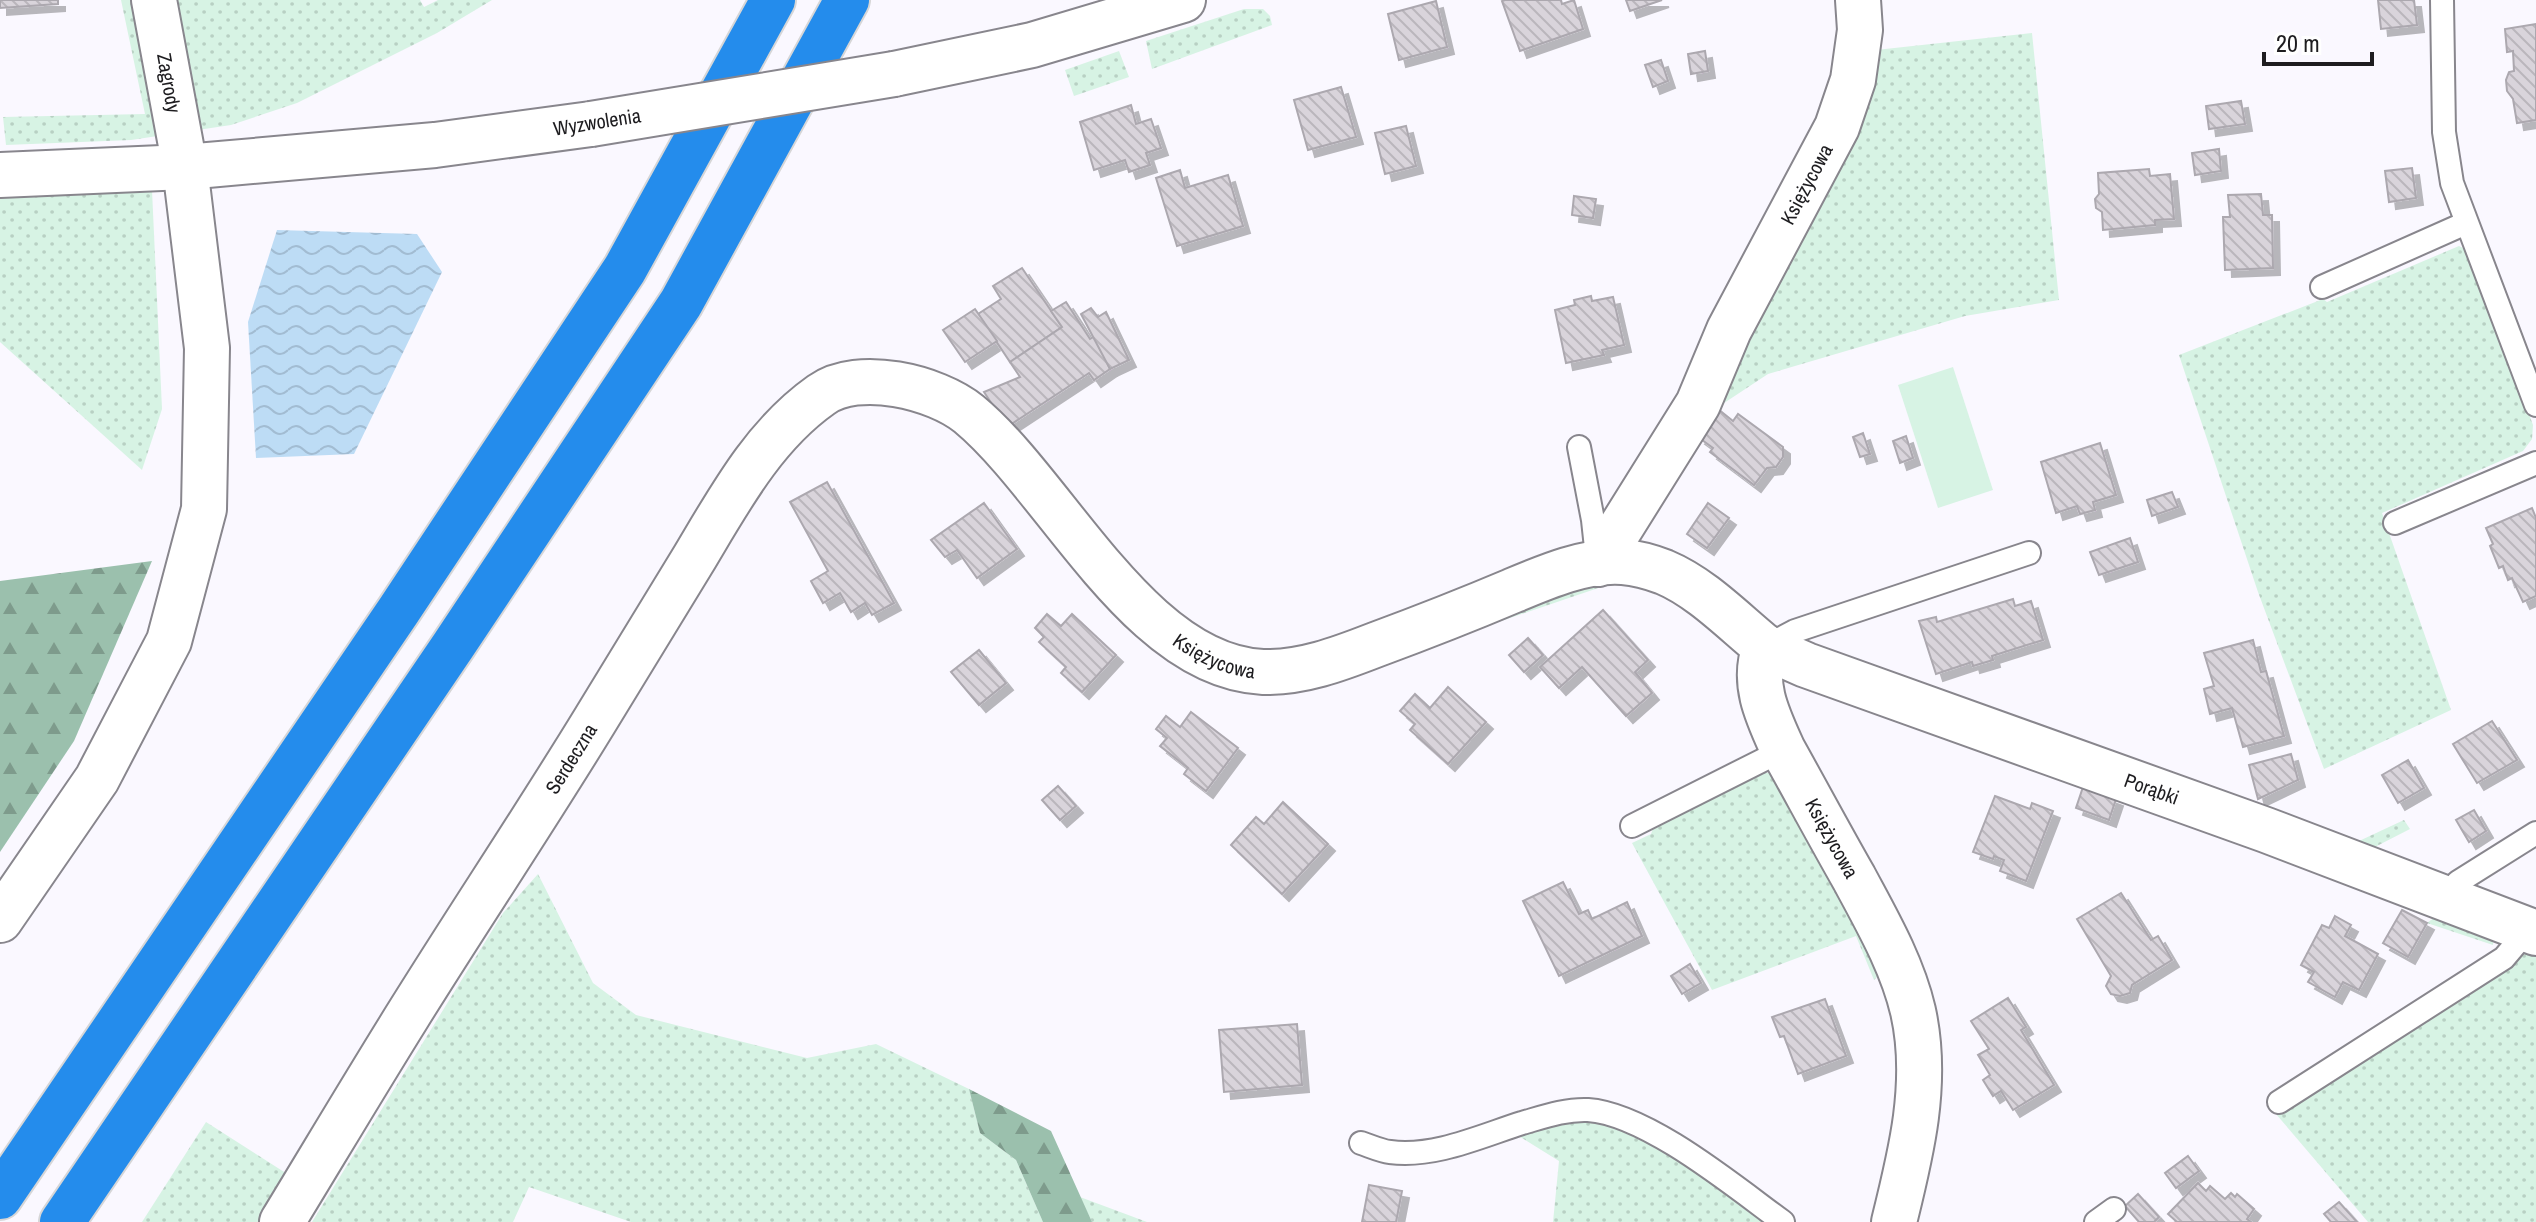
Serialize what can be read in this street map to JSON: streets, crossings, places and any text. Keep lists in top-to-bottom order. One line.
{"streets":{"street":["Zagrody","Wyzwolenia","Księżycowa","Serdeczna","Porąbki"]},"crossings":[["Zagrody","Wyzwolenia"],["Księżycowa","Serdeczna"],["Księżycowa","Porąbki"]],"scale_bar":"20 m"}
